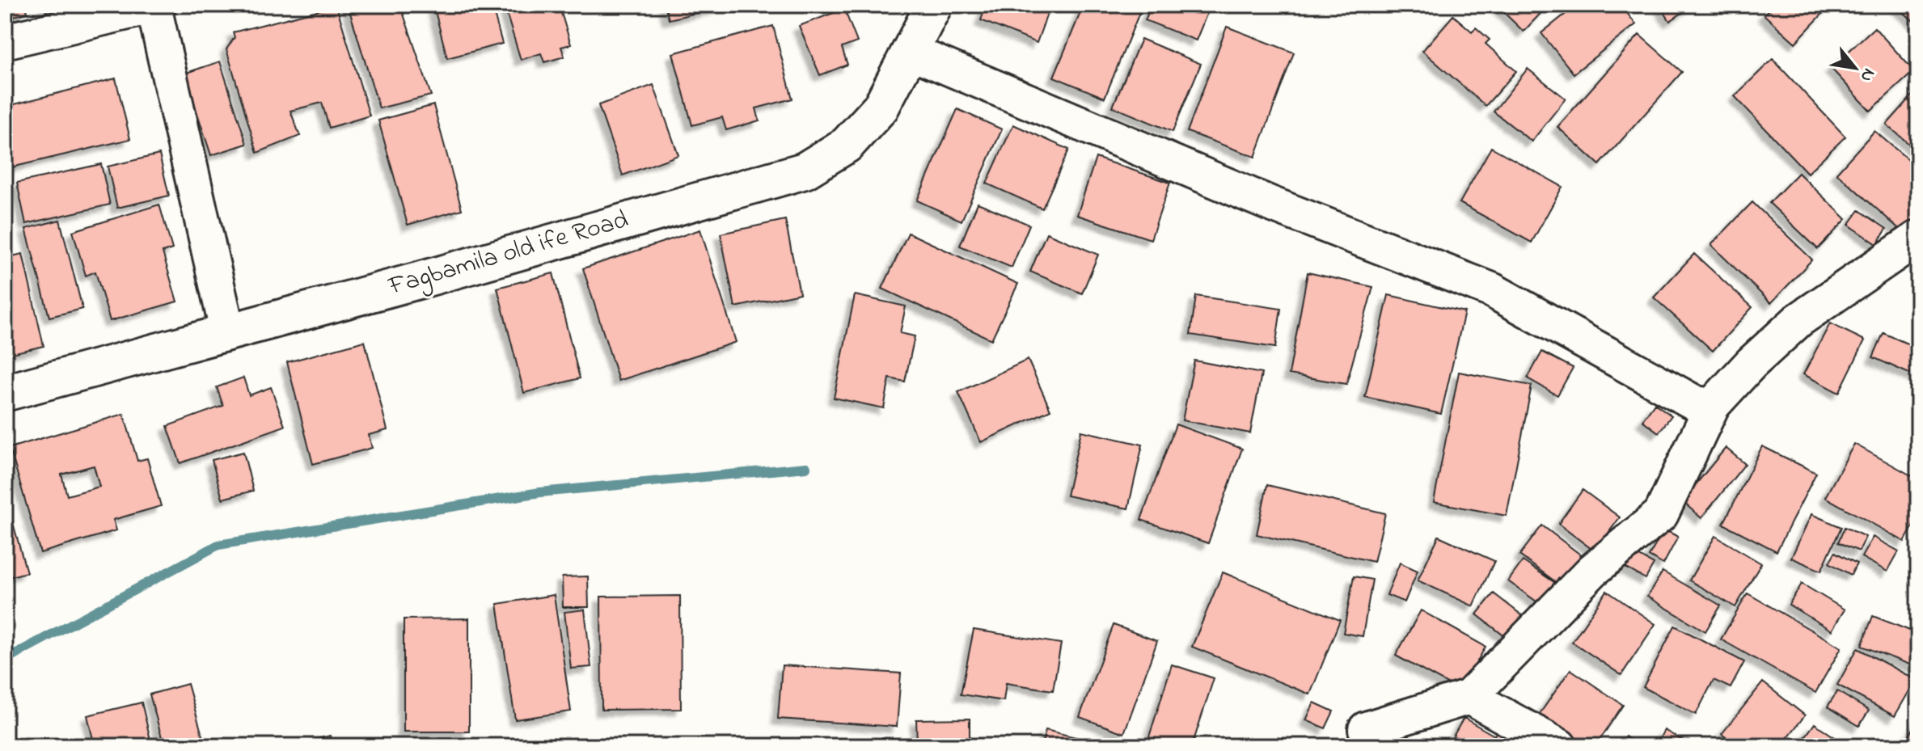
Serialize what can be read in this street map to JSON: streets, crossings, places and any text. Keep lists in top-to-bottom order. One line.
{"streets":{"street":["Fagbamila old ife Road"]},"north":"bottom right"}
